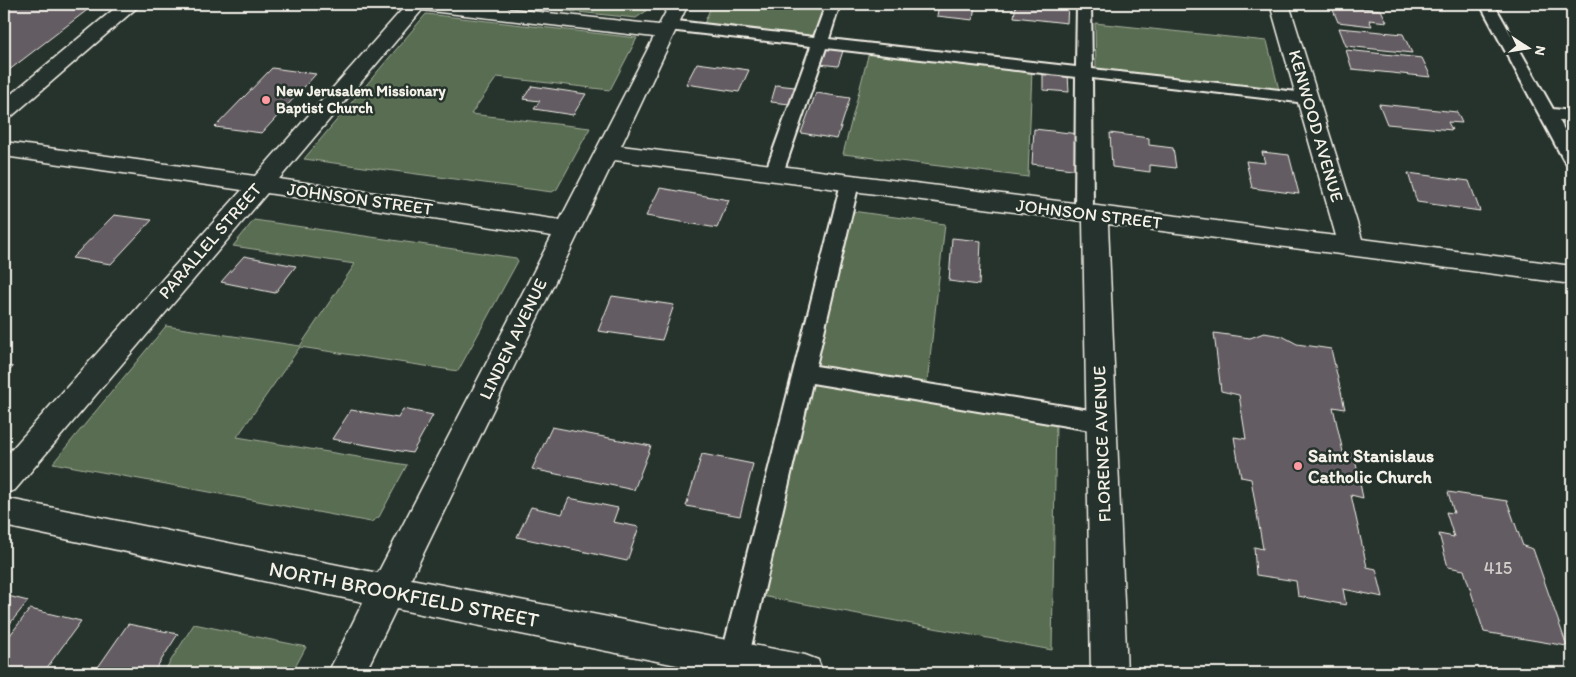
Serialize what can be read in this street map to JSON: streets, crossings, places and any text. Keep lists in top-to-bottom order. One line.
{"streets":{"street":["KENWOOD AVENUE","JOHNSON STREET","PARALLEL STREET","LINDEN AVENUE","FLORENCE AVENUE","NORTH BROOKFIELD STREET"]},"crossings":[["KENWOOD AVENUE","JOHNSON STREET"],["JOHNSON STREET","PARALLEL STREET"],["JOHNSON STREET","LINDEN AVENUE"],["JOHNSON STREET","FLORENCE AVENUE"],["LINDEN AVENUE","NORTH BROOKFIELD STREET"]],"places":["New Jerusalem Missionary Baptist Church","Saint Stanislaus Catholic Church"],"house_numbers":["415"],"north":"right"}
